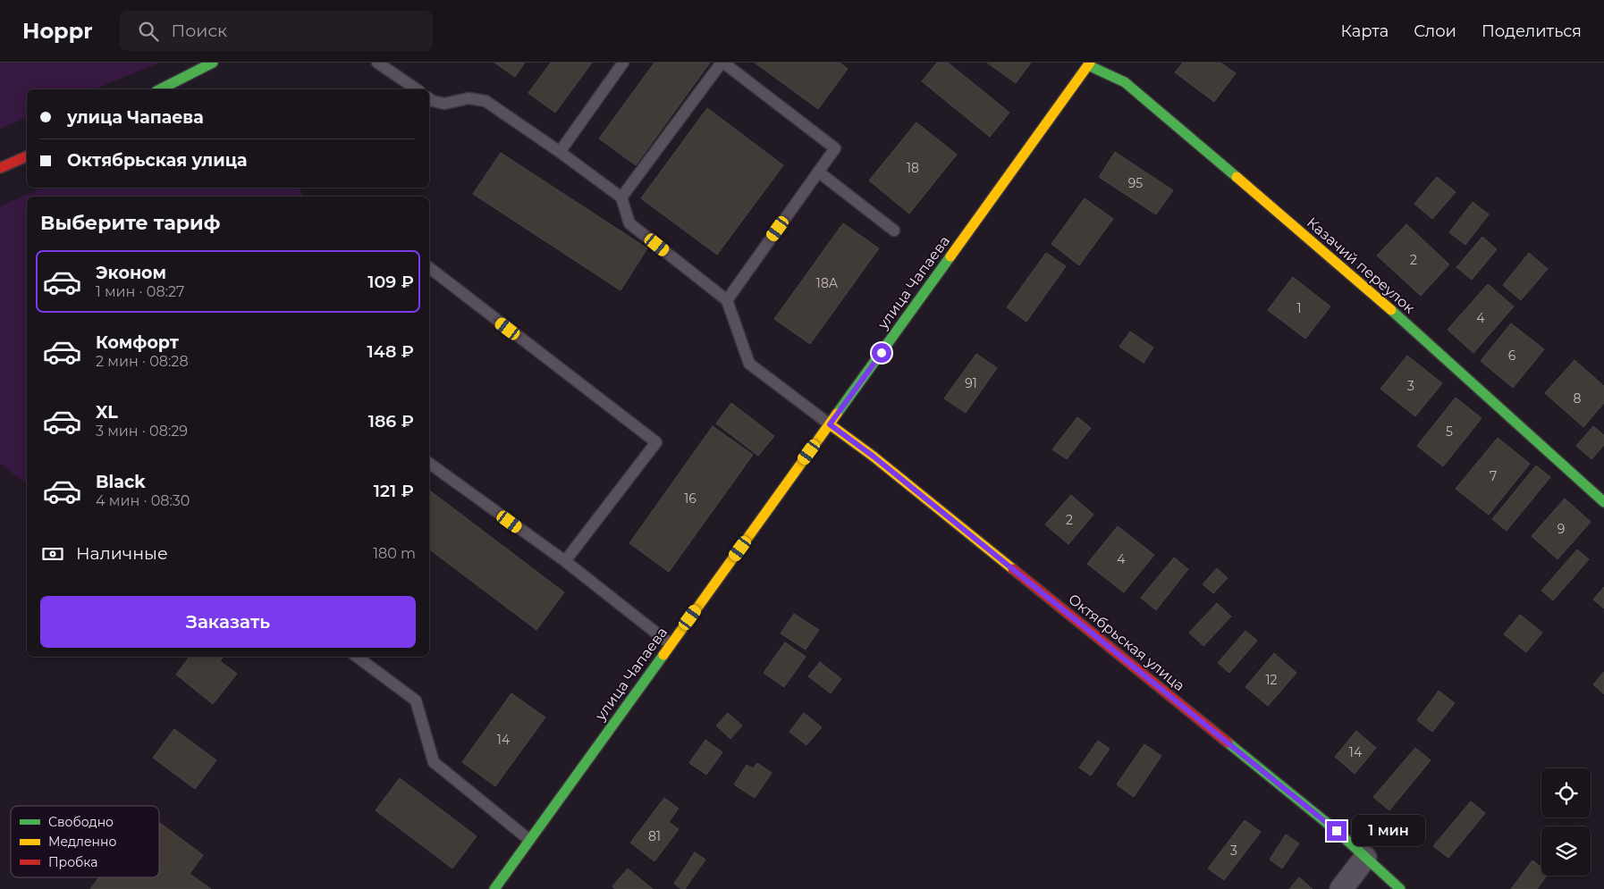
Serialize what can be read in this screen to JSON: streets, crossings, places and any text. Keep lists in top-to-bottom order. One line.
{"streets":{"street":["Казачий переулок","улица Чапаева","Октябрьская улица"]},"crossings":[["Казачий переулок","улица Чапаева"],["улица Чапаева","Октябрьская улица"]],"house_numbers":["18","95","2","18А","1","4","6","91","3","8","5","7","16","2","9","4","12","14","14","81","3"],"legend":["Свободно","Медленно","Пробка"],"page":{"header":"Hoppr","search":"Поиск","nav":["Карта","Слои","Поделиться"],"banner":["улица Чапаева","Октябрьская улица"],"heading":"Выберите тариф","list":[{"name":"Эконом","note":"1 мин · 08:27","value":"109 ₽"},{"name":"Комфорт","note":"2 мин · 08:28","value":"148 ₽"},{"name":"XL","note":"3 мин · 08:29","value":"186 ₽"},{"name":"Black","note":"4 мин · 08:30","value":"121 ₽"}],"pay":["Наличные","180 m"],"buttons":"Заказать","bubble":"1 мин"}}
